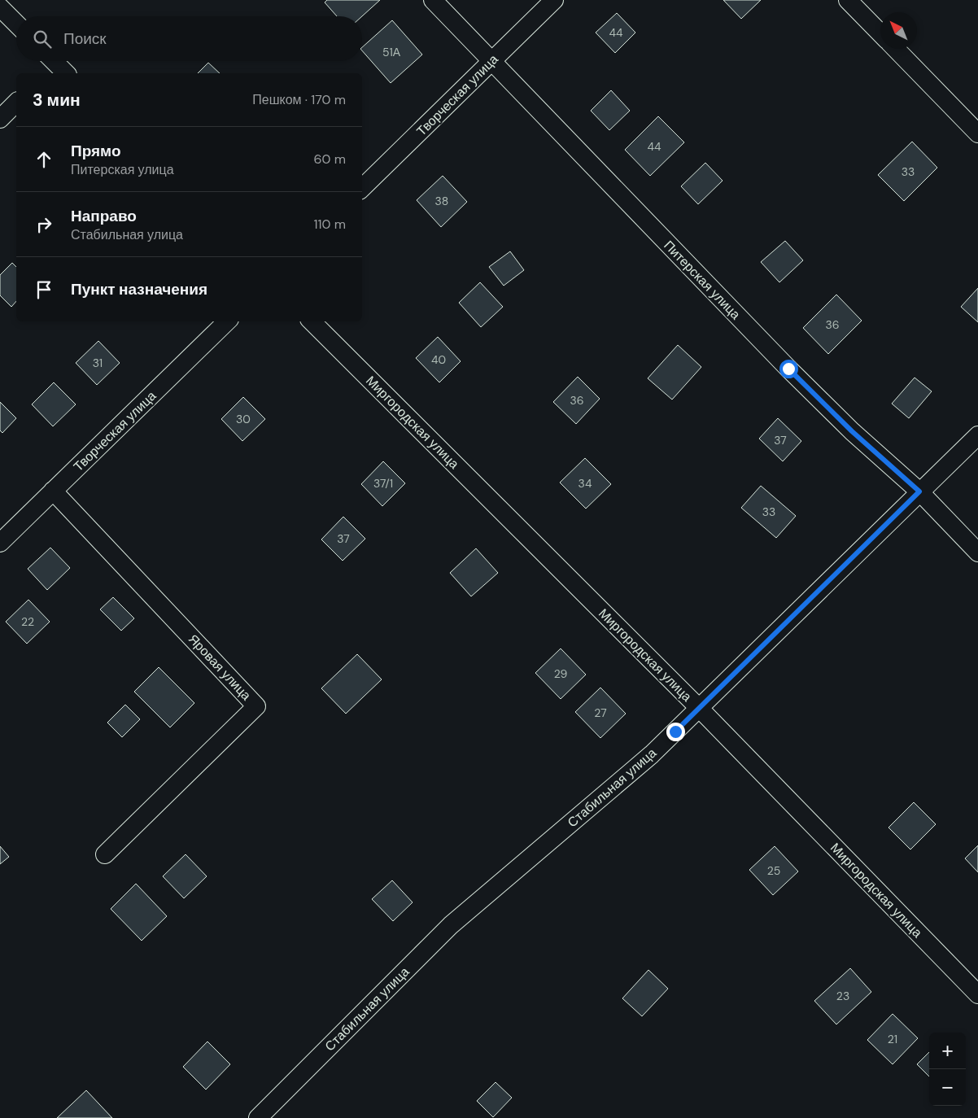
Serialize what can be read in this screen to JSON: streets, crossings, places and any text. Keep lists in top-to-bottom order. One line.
{"streets":{"street":["Творческая улица","Питерская улица","Миргородская улица","Яровая улица","Стабильная улица"]},"crossings":[["Творческая улица","Питерская улица"],["Творческая улица","Яровая улица"],["Питерская улица","Стабильная улица"],["Миргородская улица","Стабильная улица"]],"house_numbers":["44","51А","44","33","38","36","40","31","36","30","37","37/1","34","33","37","22","29","27","25","23","21"],"north":"top left","page":{"search":"Поиск","heading":["3 мин","Пешком · 170 m"],"list":[["Прямо","Питерская улица","60 m"],["Направо","Стабильная улица","110 m"],"Пункт назначения"],"map_buttons":["+","−"]}}
